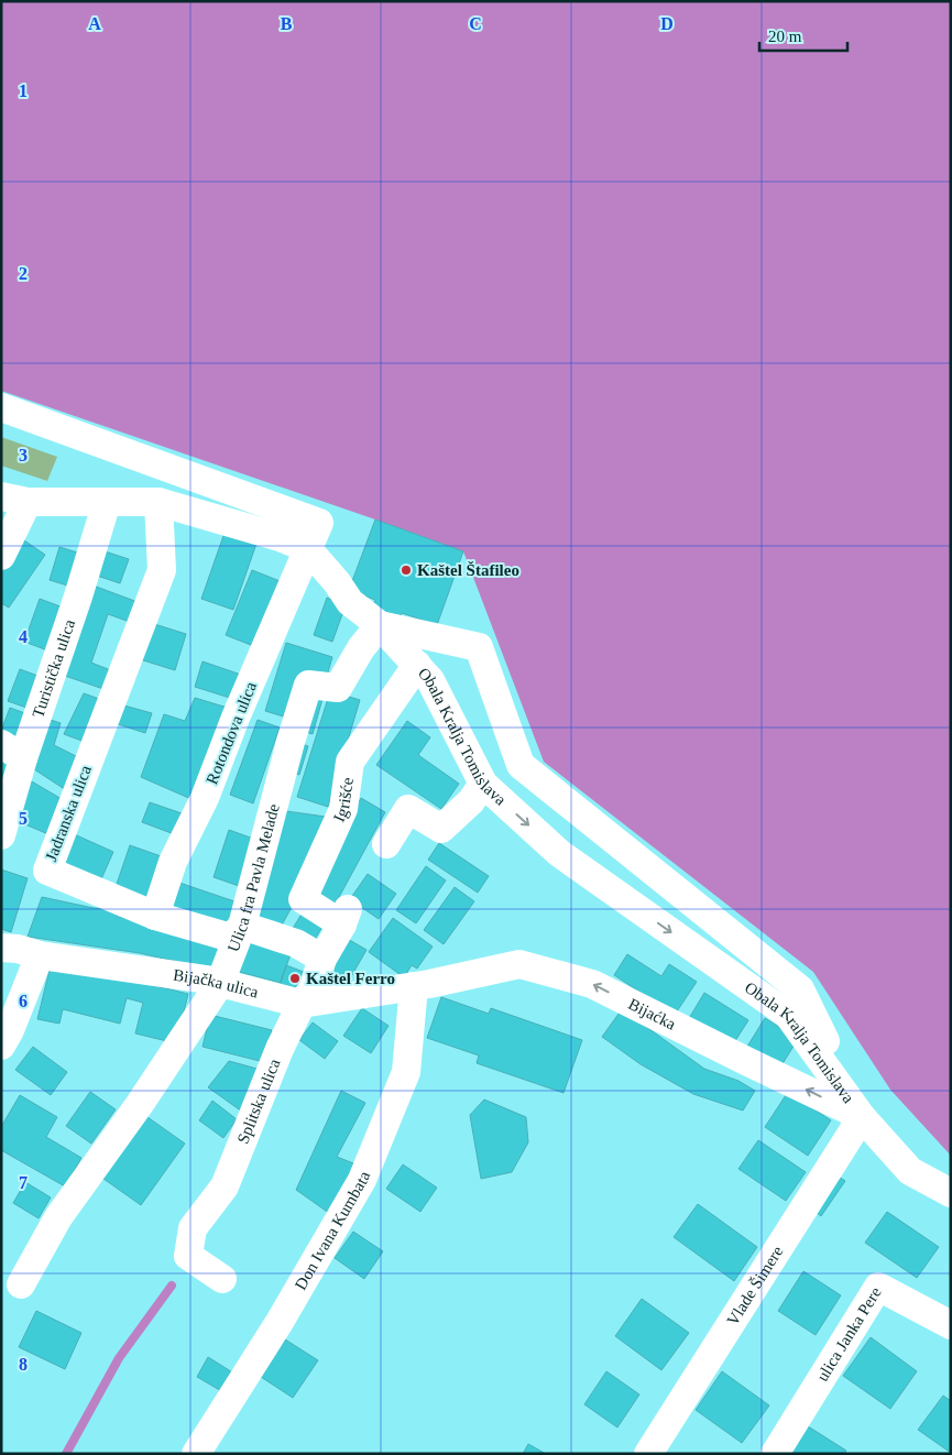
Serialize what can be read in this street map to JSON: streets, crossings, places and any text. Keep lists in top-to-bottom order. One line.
{"streets":{"street":["Turistička ulica","Rotondova ulica","Obala Kralja Tomislava","Igrišće","Jadranska ulica","Ulica fra Pavla Melade","Bijačka ulica","Bijaćka","Splitska ulica","Don Ivana Kumbata","Vlade Šimere","ulica Janka Pere"]},"crossings":[["Turistička ulica","Obala Kralja Tomislava"],["Rotondova ulica","Obala Kralja Tomislava"],["Rotondova ulica","Jadranska ulica"],["Obala Kralja Tomislava","Igrišće"],["Obala Kralja Tomislava","Jadranska ulica"],["Obala Kralja Tomislava","Ulica fra Pavla Melade"],["Obala Kralja Tomislava","Bijaćka"],["Obala Kralja Tomislava","Vlade Šimere"],["Igrišće","Splitska ulica"],["Jadranska ulica","Ulica fra Pavla Melade"],["Ulica fra Pavla Melade","Bijačka ulica"],["Bijačka ulica","Bijaćka"],["Bijačka ulica","Splitska ulica"],["Bijačka ulica","Don Ivana Kumbata"],["Bijaćka","Don Ivana Kumbata"],["Bijaćka","Vlade Šimere"]],"one_way":["Bijaćka"],"places":["Kaštel Štafileo","Kaštel Ferro"],"scale_bar":"20 m","grid":{"columns":["A","B","C","D"],"rows":["1","2","3","4","5","6","7","8"]}}
